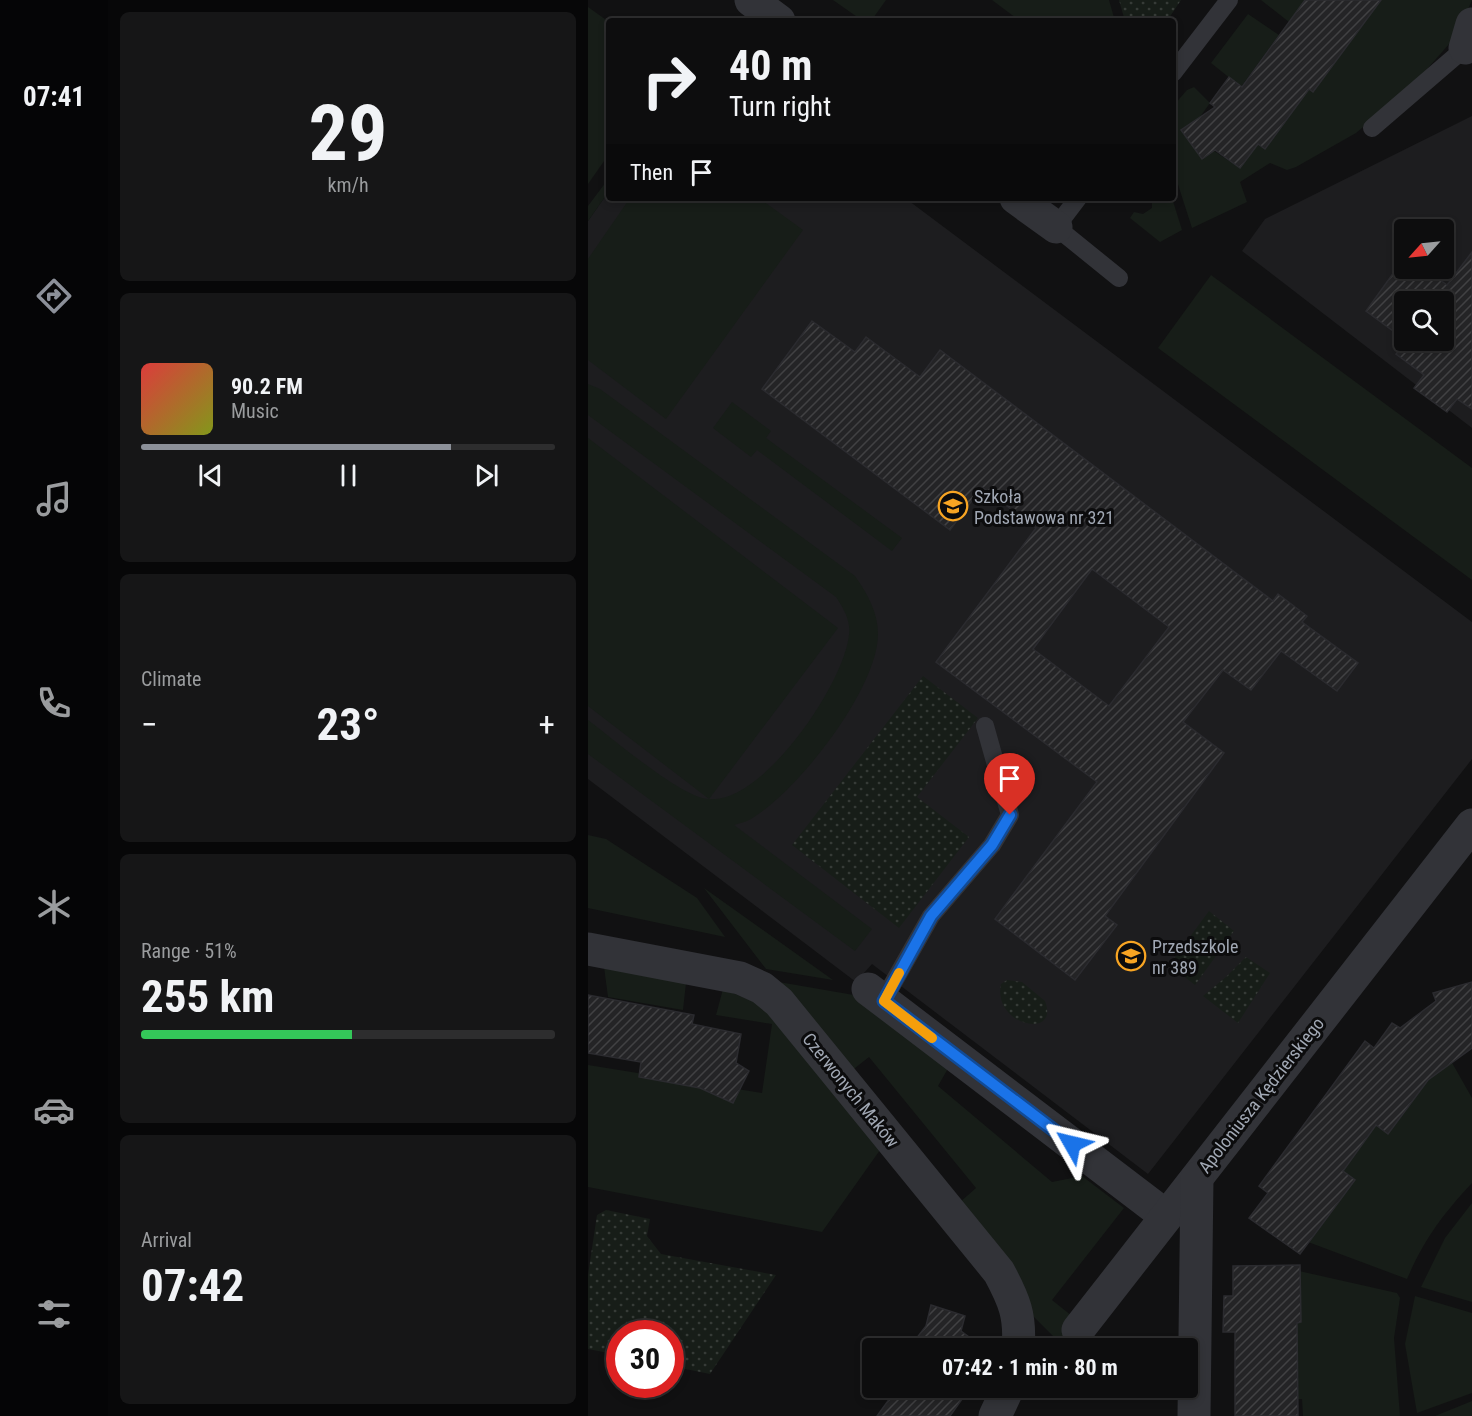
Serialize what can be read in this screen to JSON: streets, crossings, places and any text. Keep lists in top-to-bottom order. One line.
{"streets":{"street":["Czerwonych Maków","Apoloniusza Kędzierskiego"]},"places":{"school or university":["Szkoła Podstawowa nr 321","Przedszkole nr 389"]},"north":"bottom left","page":{"tabs":"07:41","tile":[["29","km/h"],"Climate",["Range · 51%","255 km"],["Arrival","07:42"]],"turn":["40 m","Turn right"],"then":"Then","song":["90.2 FM","Music"],"heat":["−","23°","+"],"limit":"30","trip":"07:42 · 1 min · 80 m"}}
